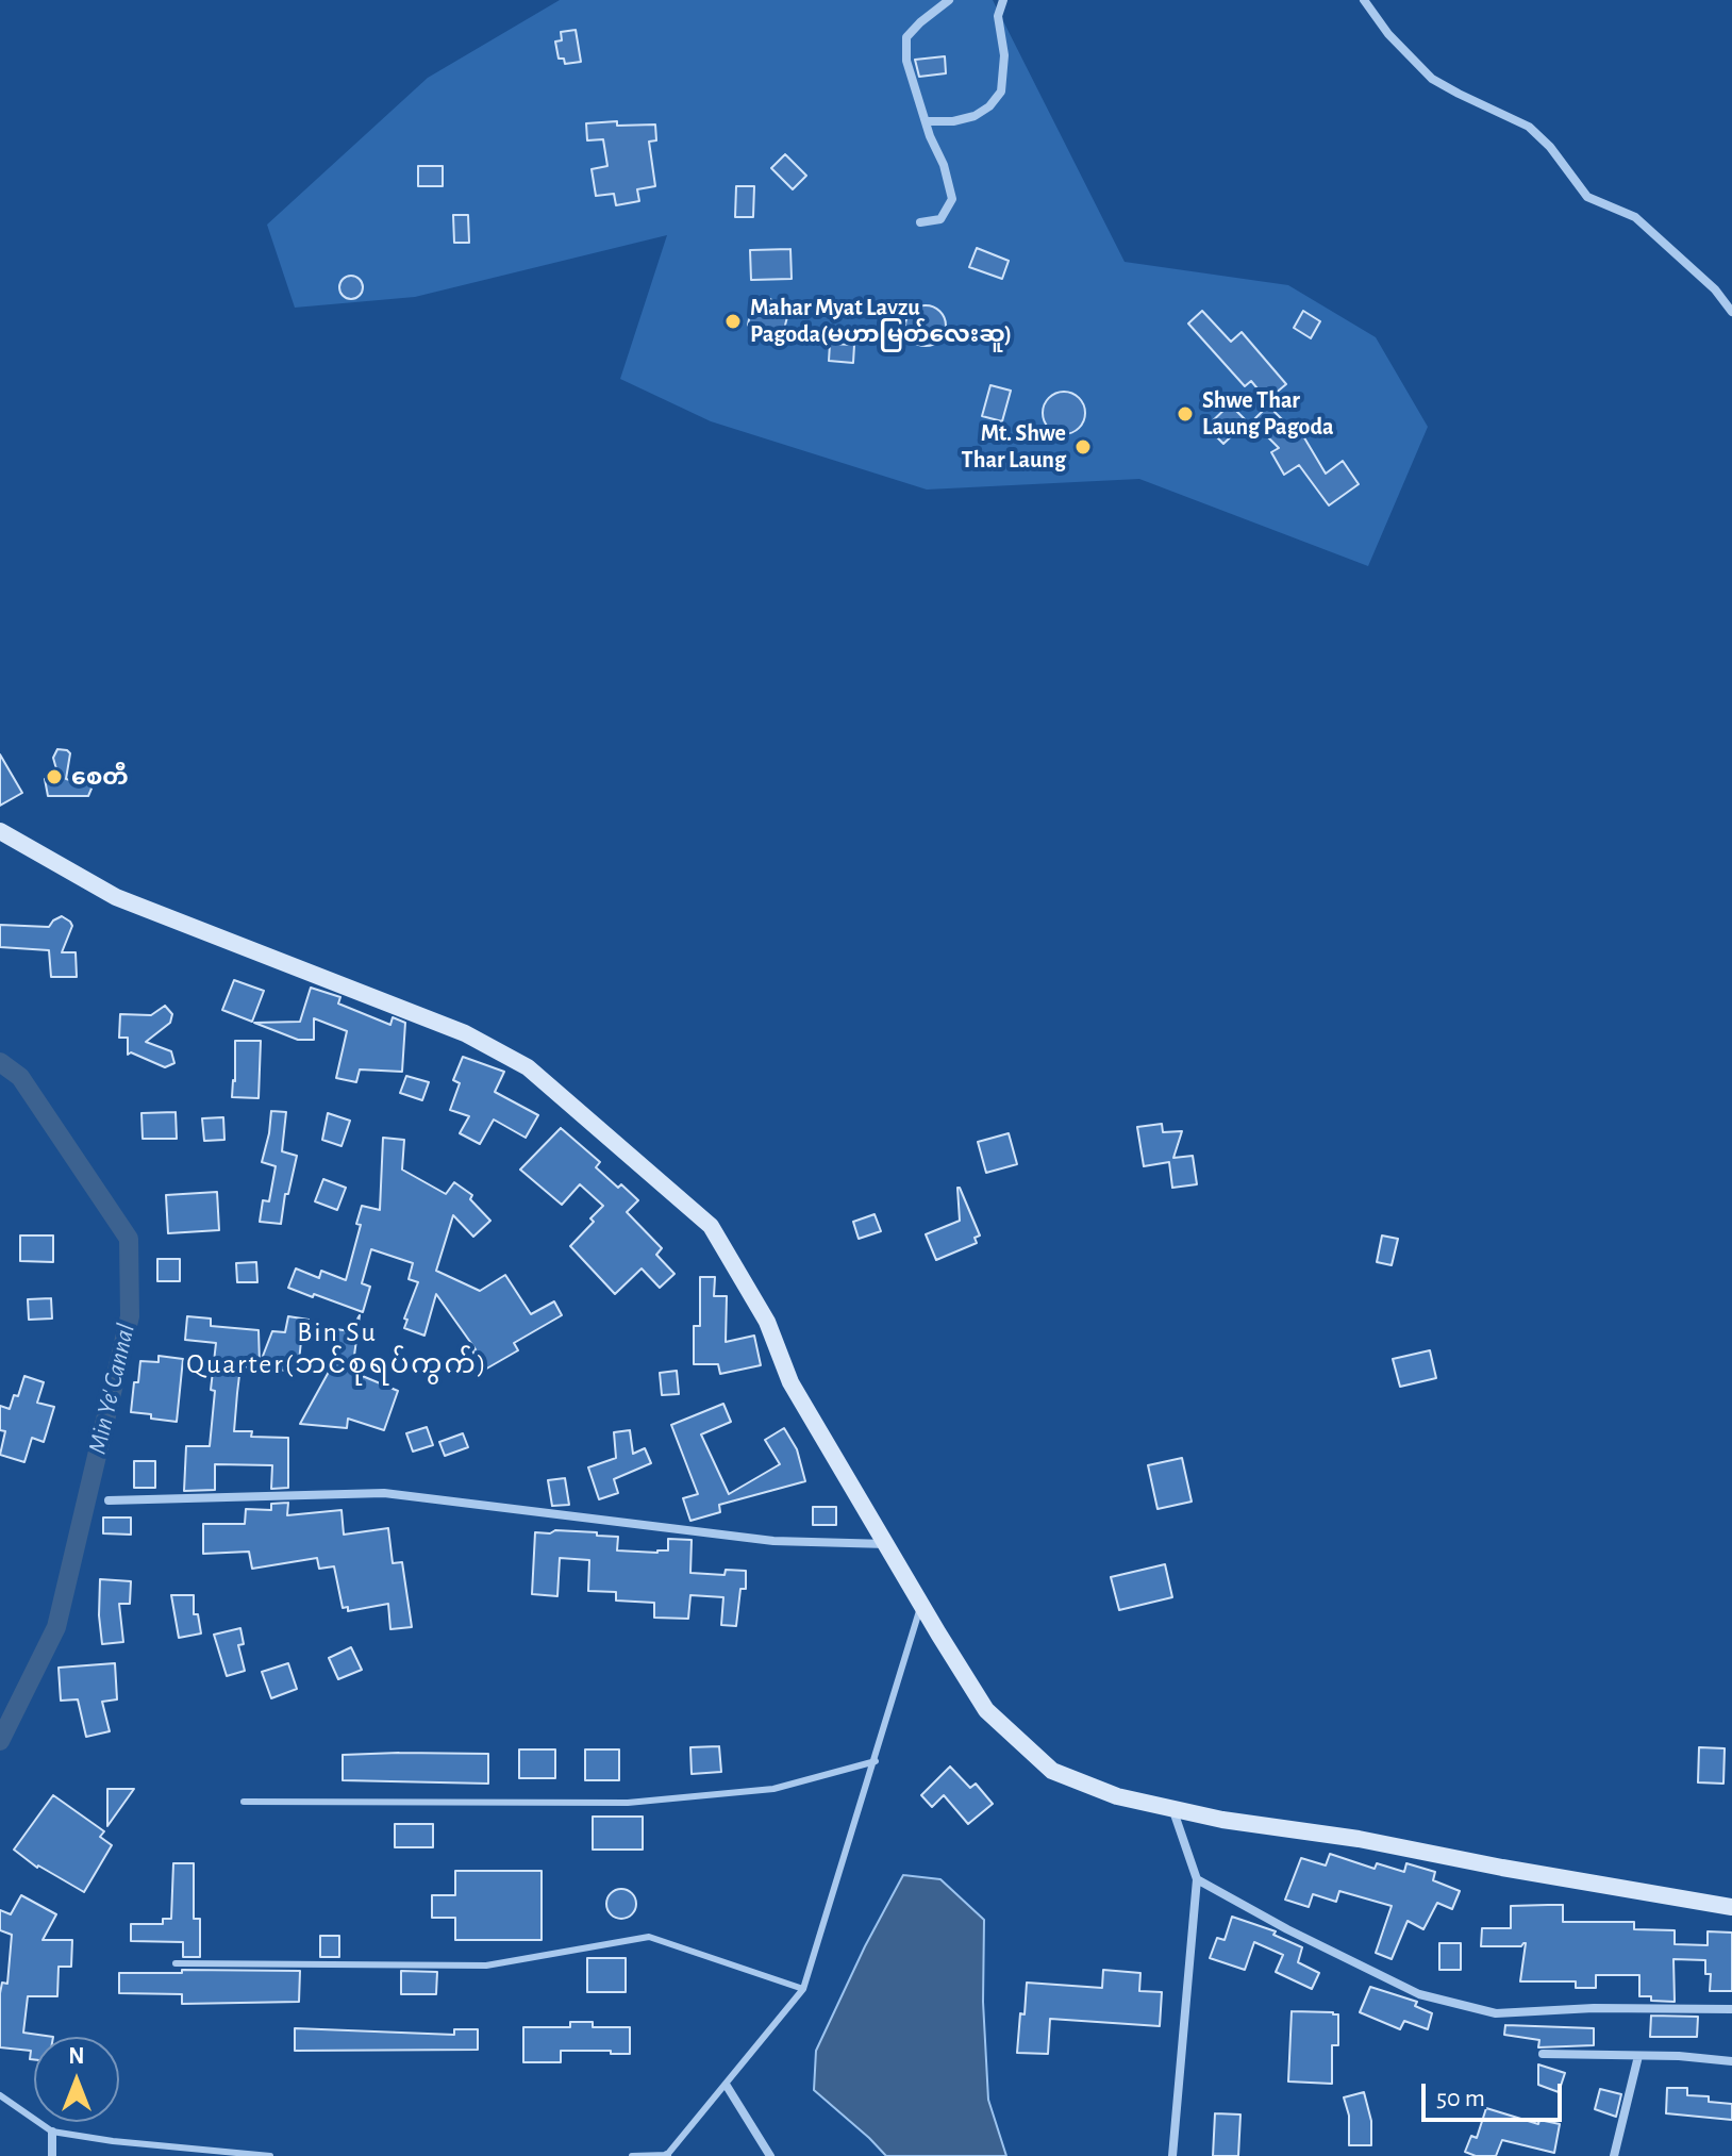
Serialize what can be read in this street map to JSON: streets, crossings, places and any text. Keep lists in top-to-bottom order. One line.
{"districts":["Bin Su Quarter(ဘင်စုရပ်ကွက်)"],"water":["Min Ye' Cannal"],"places":["Mahar Myat Layzu Pagoda(မဟာမြတ်လေးဆူ)","Shwe Thar Laung Pagoda","Mt. Shwe Thar Laung","စေတီ"],"scale_bar":"50 m","north":"top"}
